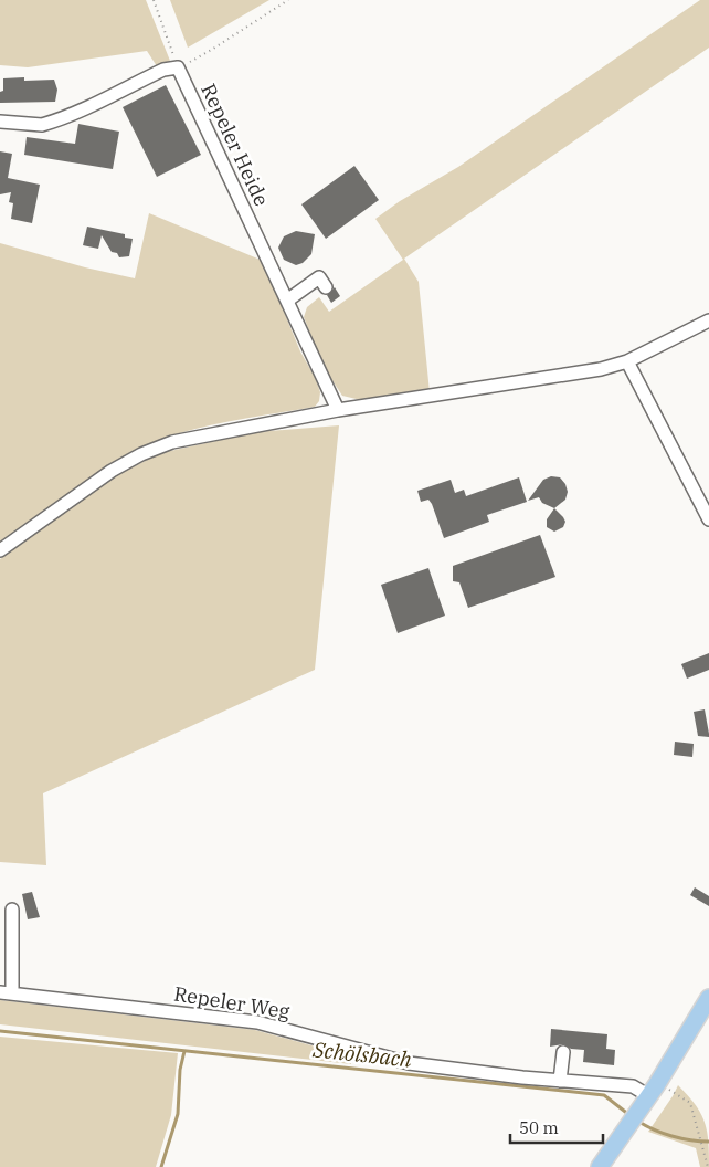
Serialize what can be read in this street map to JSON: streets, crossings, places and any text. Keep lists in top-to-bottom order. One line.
{"streets":{"street":["Repeler Heide","Repeler Weg"]},"water":["Schölsbach"],"scale_bar":"50 m"}
